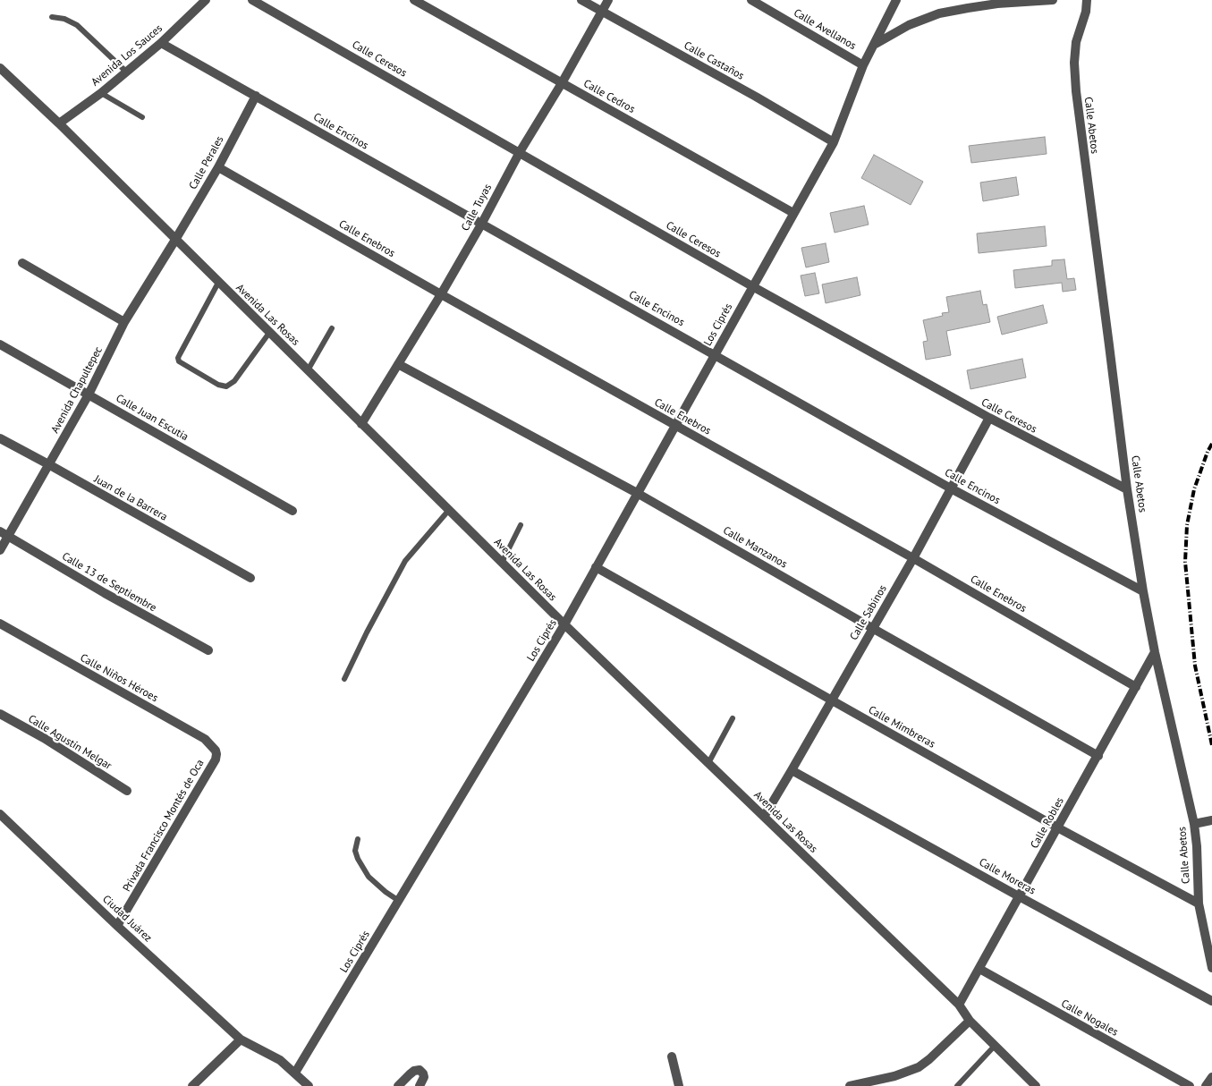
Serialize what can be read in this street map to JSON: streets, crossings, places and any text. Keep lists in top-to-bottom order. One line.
{"streets":{"street":["Calle Avellanos","Avenida Los Sauces","Calle Ceresos","Calle Castaños","Calle Cedros","Calle Abetos","Calle Encinos","Calle Perales","Calle Tuyas","Calle Enebros","Avenida Las Rosas","Los Ciprés","Avenida Chapultepec","Calle Juan Escutia","Juan de la Barrera","Calle Manzanos","Calle 13 de Septiembre","Calle Sabinos","Calle Niños Héroes","Calle Mimbreras","Calle Agustín Melgar","Calle Robles","Privada Francisco Montés de Oca","Calle Moreras","Ciudad Juárez","Calle Nogales"]},"crossings":[["Calle Avellanos","Los Ciprés"],["Avenida Los Sauces","Calle Encinos"],["Avenida Los Sauces","Avenida Las Rosas"],["Calle Ceresos","Calle Abetos"],["Calle Ceresos","Calle Tuyas"],["Calle Ceresos","Los Ciprés"],["Calle Ceresos","Calle Sabinos"],["Calle Castaños","Calle Tuyas"],["Calle Castaños","Los Ciprés"],["Calle Cedros","Calle Tuyas"],["Calle Cedros","Los Ciprés"],["Calle Abetos","Calle Encinos"],["Calle Abetos","Calle Mimbreras"],["Calle Abetos","Calle Robles"],["Calle Encinos","Calle Perales"],["Calle Encinos","Calle Tuyas"],["Calle Encinos","Los Ciprés"],["Calle Encinos","Calle Sabinos"],["Calle Perales","Calle Enebros"],["Calle Perales","Avenida Las Rosas"],["Calle Perales","Avenida Chapultepec"],["Calle Tuyas","Calle Enebros"],["Calle Tuyas","Avenida Las Rosas"],["Calle Tuyas","Calle Manzanos"],["Calle Enebros","Los Ciprés"],["Calle Enebros","Calle Sabinos"],["Calle Enebros","Calle Robles"],["Avenida Las Rosas","Los Ciprés"],["Avenida Las Rosas","Avenida Chapultepec"],["Avenida Las Rosas","Calle Sabinos"],["Avenida Las Rosas","Calle Robles"],["Los Ciprés","Calle Manzanos"],["Los Ciprés","Calle Mimbreras"],["Los Ciprés","Ciudad Juárez"],["Avenida Chapultepec","Calle Juan Escutia"],["Avenida Chapultepec","Juan de la Barrera"],["Avenida Chapultepec","Calle 13 de Septiembre"],["Calle Manzanos","Calle Sabinos"],["Calle Manzanos","Calle Robles"],["Calle Sabinos","Calle Mimbreras"],["Calle Sabinos","Calle Moreras"],["Calle Niños Héroes","Privada Francisco Montés de Oca"],["Calle Mimbreras","Calle Robles"],["Calle Robles","Calle Moreras"],["Calle Robles","Calle Nogales"],["Privada Francisco Montés de Oca","Ciudad Juárez"]]}
